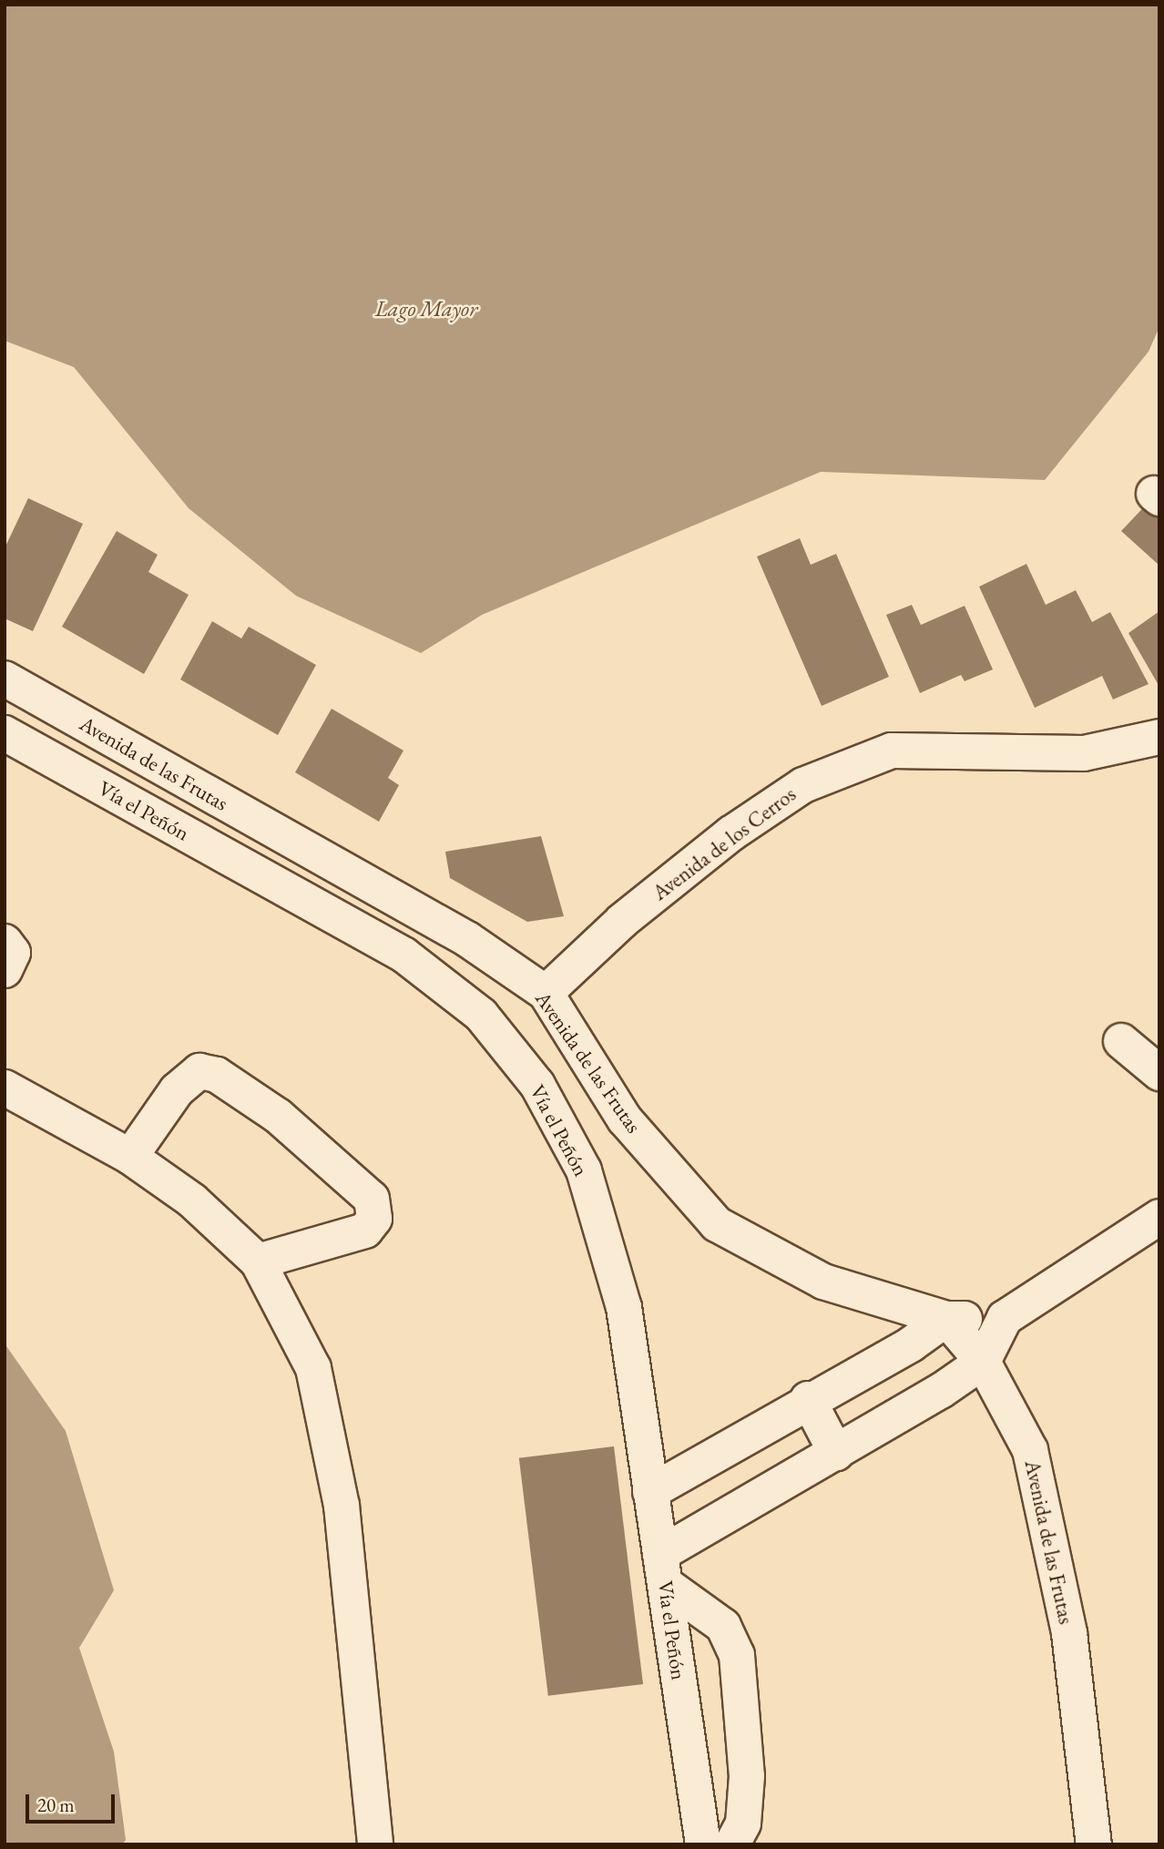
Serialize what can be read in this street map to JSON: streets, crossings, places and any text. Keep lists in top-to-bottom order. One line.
{"streets":{"street":["Avenida de las Frutas","Vía el Peñón","Avenida de los Cerros"]},"crossings":[["Avenida de las Frutas","Avenida de los Cerros"]],"water":["Lago Mayor"],"scale_bar":"20 m"}
